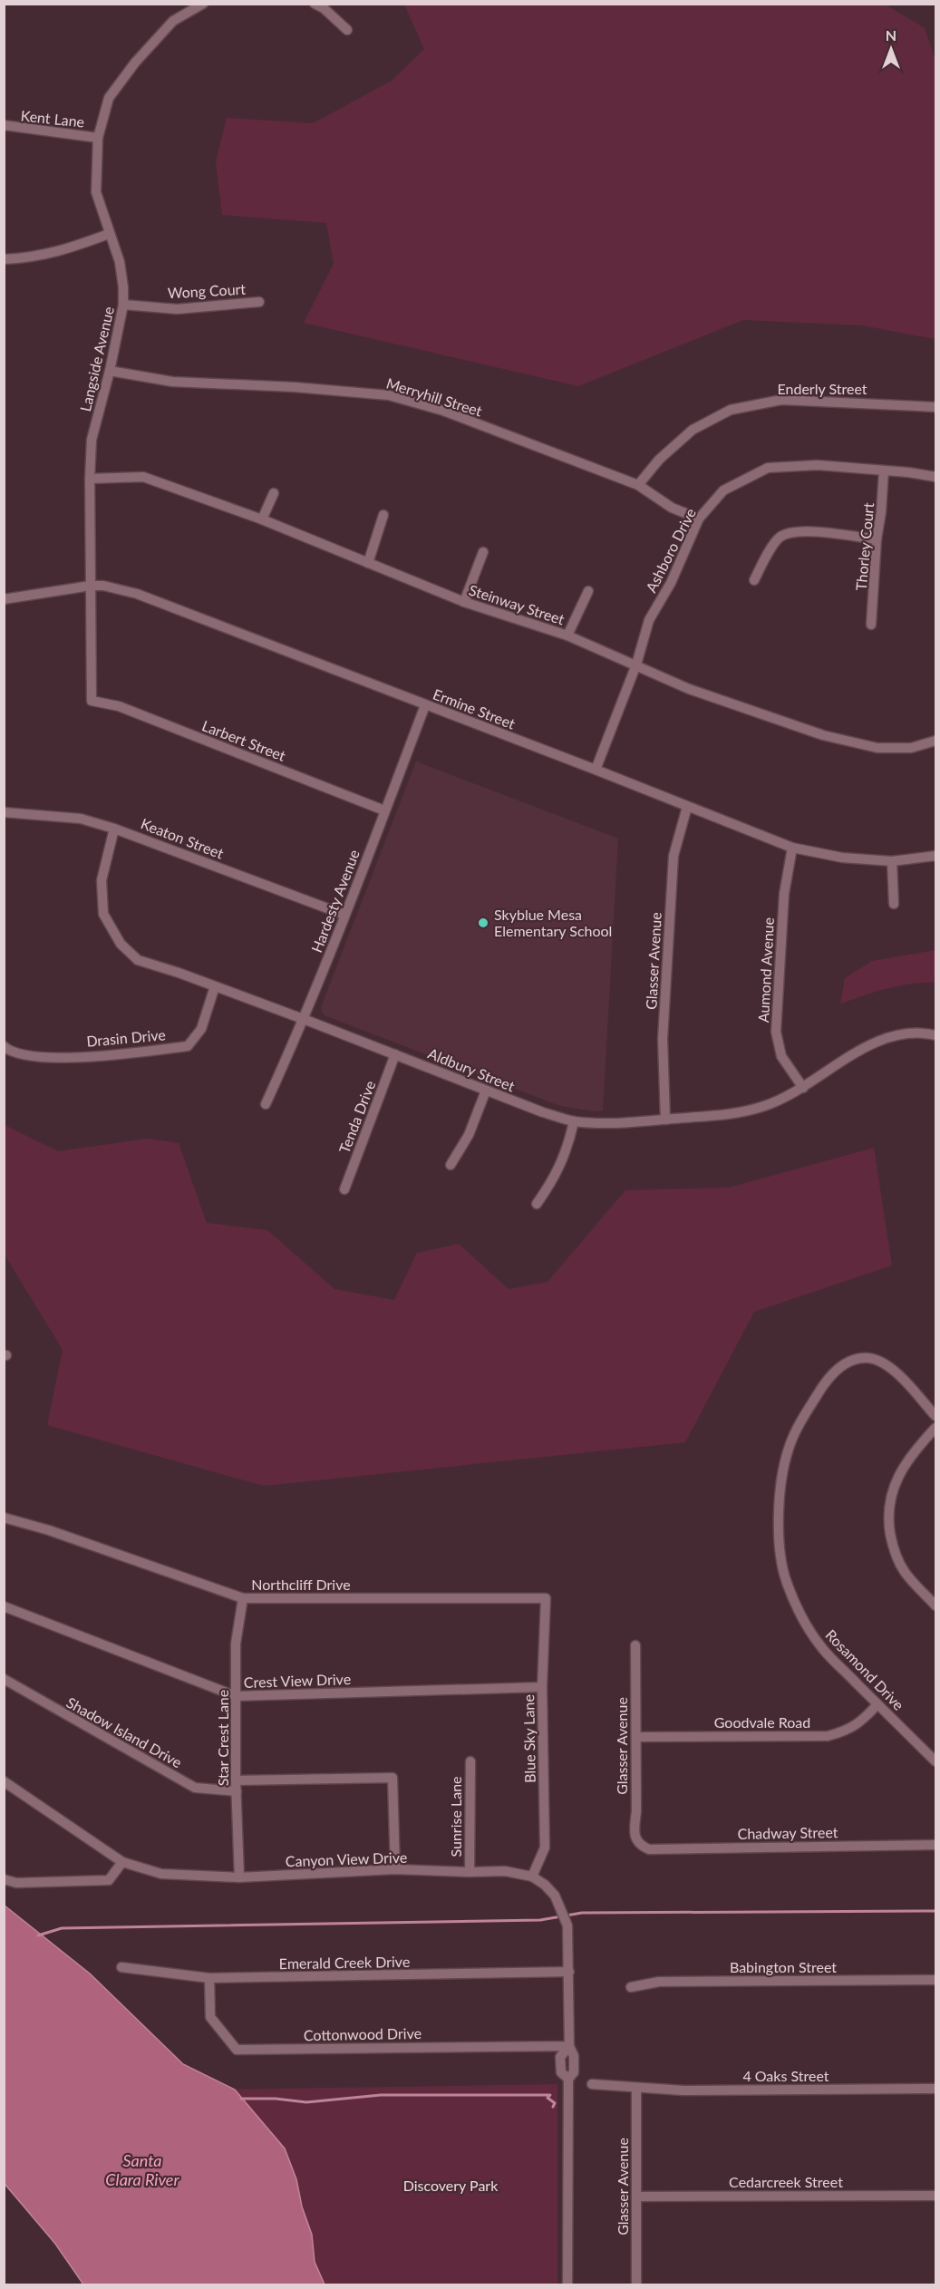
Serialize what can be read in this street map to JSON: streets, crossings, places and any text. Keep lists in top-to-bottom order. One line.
{"streets":{"street":["Kent Lane","Wong Court","Langside Avenue","Enderly Street","Merryhill Street","Thorley Court","Ashboro Drive","Steinway Street","Ermine Street","Larbert Street","Keaton Street","Hardesty Avenue","Glasser Avenue","Aumond Avenue","Drasin Drive","Aldbury Street","Tenda Drive","Northcliff Drive","Rosamond Drive","Crest View Drive","Goodvale Road","Shadow Island Drive","Star Crest Lane","Blue Sky Lane","Sunrise Lane","Chadway Street","Canyon View Drive","Emerald Creek Drive","Babington Street","Cottonwood Drive","4 Oaks Street","Cedarcreek Street"]},"crossings":[["Kent Lane","Langside Avenue"],["Wong Court","Langside Avenue"],["Langside Avenue","Merryhill Street"],["Langside Avenue","Steinway Street"],["Langside Avenue","Ermine Street"],["Langside Avenue","Larbert Street"],["Enderly Street","Merryhill Street"],["Merryhill Street","Ashboro Drive"],["Thorley Court","Ashboro Drive"],["Ashboro Drive","Steinway Street"],["Ashboro Drive","Ermine Street"],["Ermine Street","Hardesty Avenue"],["Ermine Street","Glasser Avenue"],["Ermine Street","Aumond Avenue"],["Larbert Street","Hardesty Avenue"],["Keaton Street","Hardesty Avenue"],["Keaton Street","Aldbury Street"],["Hardesty Avenue","Aldbury Street"],["Glasser Avenue","Aldbury Street"],["Glasser Avenue","Goodvale Road"],["Glasser Avenue","Chadway Street"],["Glasser Avenue","4 Oaks Street"],["Glasser Avenue","Cedarcreek Street"],["Aumond Avenue","Aldbury Street"],["Drasin Drive","Aldbury Street"],["Aldbury Street","Tenda Drive"],["Northcliff Drive","Star Crest Lane"],["Northcliff Drive","Blue Sky Lane"],["Rosamond Drive","Goodvale Road"],["Crest View Drive","Star Crest Lane"],["Crest View Drive","Blue Sky Lane"],["Shadow Island Drive","Star Crest Lane"],["Shadow Island Drive","Canyon View Drive"],["Star Crest Lane","Canyon View Drive"],["Blue Sky Lane","Canyon View Drive"],["Sunrise Lane","Canyon View Drive"],["Canyon View Drive","Emerald Creek Drive"],["Canyon View Drive","Cottonwood Drive"],["Emerald Creek Drive","Cottonwood Drive"]],"water":["Santa Clara River"],"parks":["Discovery Park"],"places":["Skyblue Mesa Elementary School"],"north":"top"}
